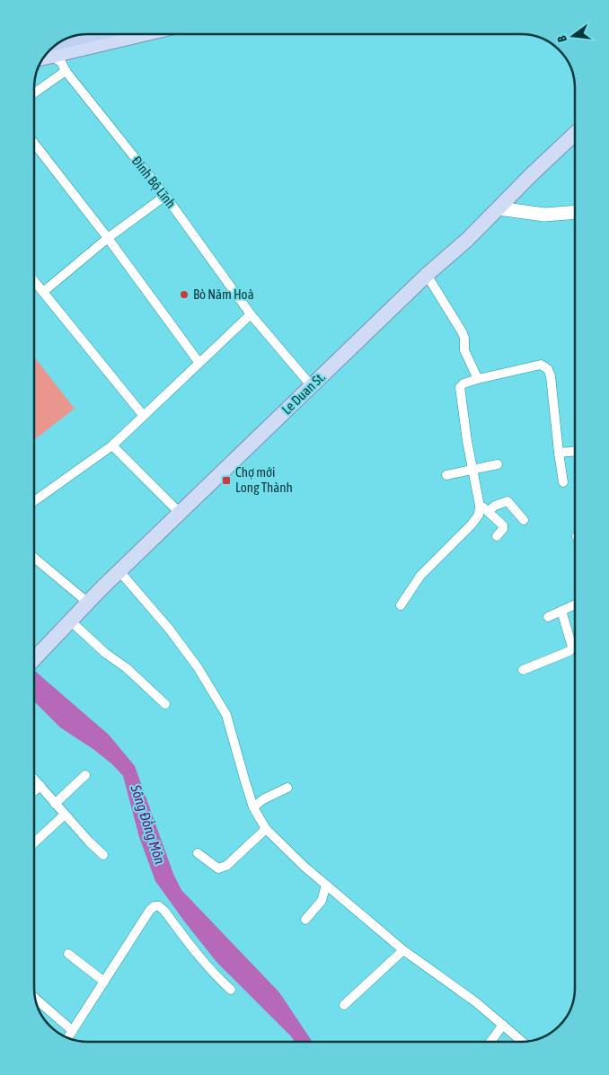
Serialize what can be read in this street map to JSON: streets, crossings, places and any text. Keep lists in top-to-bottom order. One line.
{"streets":{"main road":["Le Duan St."],"street":["Đinh Bộ Lĩnh"]},"crossings":[["Đinh Bộ Lĩnh","Le Duan St."]],"water":["Sông Đồng Môn"],"places":{"other":["Bò Năm Hoà"],"transit":["Chợ mới Long Thành"]},"north":"left"}
